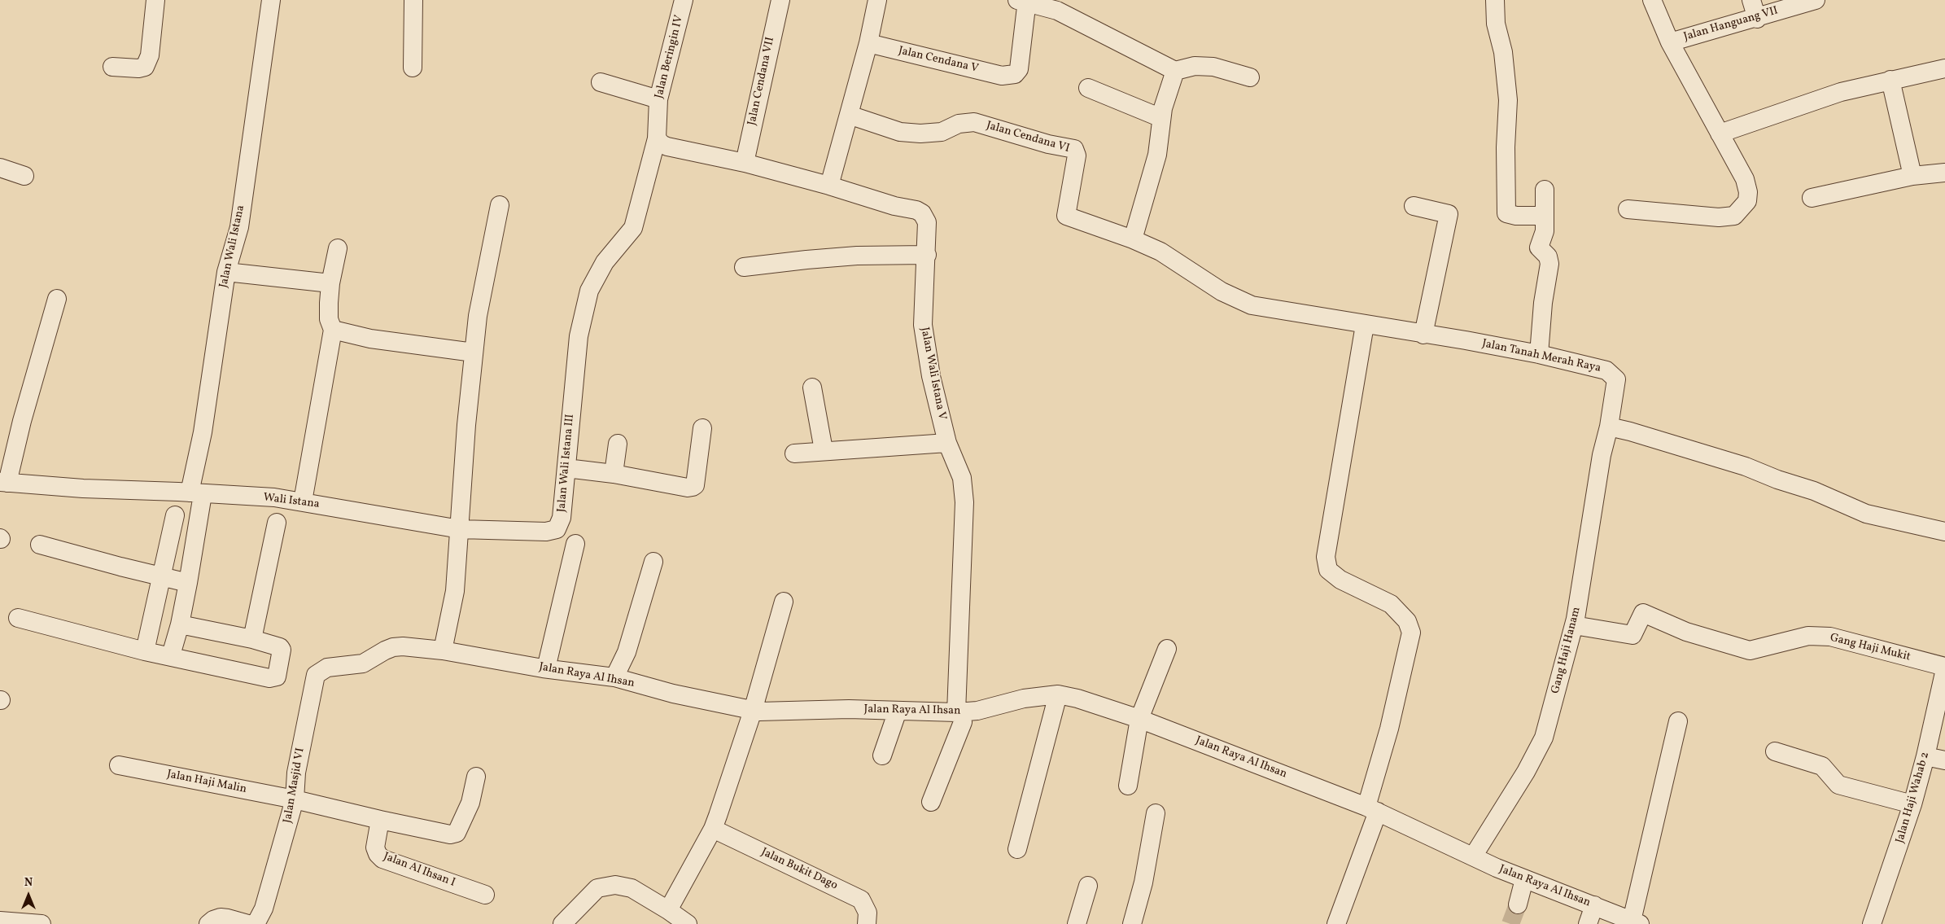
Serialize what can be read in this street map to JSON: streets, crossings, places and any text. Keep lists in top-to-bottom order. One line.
{"streets":{"street":["Jalan Hanguang VII","Jalan Beringin IV","Jalan Cendana V","Jalan Cendana VII","Jalan Cendana VI","Jalan Wali Istana","Jalan Tanah Merah Raya","Jalan Wali Istana V","Jalan Wali Istana III","Wali Istana","Gang Haji Mukit","Gang Haji Hanam","Jalan Raya Al Ihsan","Jalan Haji Malin","Jalan Masjid VI","Jalan Haji Wahab 2","Jalan Bukit Dago","Jalan Al Ihsan I"]},"crossings":[["Jalan Beringin IV","Jalan Wali Istana V"],["Jalan Beringin IV","Jalan Wali Istana III"],["Jalan Cendana VII","Jalan Wali Istana V"],["Jalan Cendana VI","Jalan Tanah Merah Raya"],["Jalan Wali Istana","Wali Istana"],["Jalan Tanah Merah Raya","Gang Haji Hanam"],["Jalan Wali Istana V","Jalan Wali Istana III"],["Jalan Wali Istana V","Jalan Raya Al Ihsan"],["Jalan Wali Istana III","Wali Istana"],["Gang Haji Mukit","Gang Haji Hanam"],["Gang Haji Mukit","Jalan Haji Wahab 2"],["Gang Haji Hanam","Jalan Raya Al Ihsan"],["Jalan Raya Al Ihsan","Jalan Masjid VI"],["Jalan Haji Malin","Jalan Masjid VI"]],"north":"top"}
